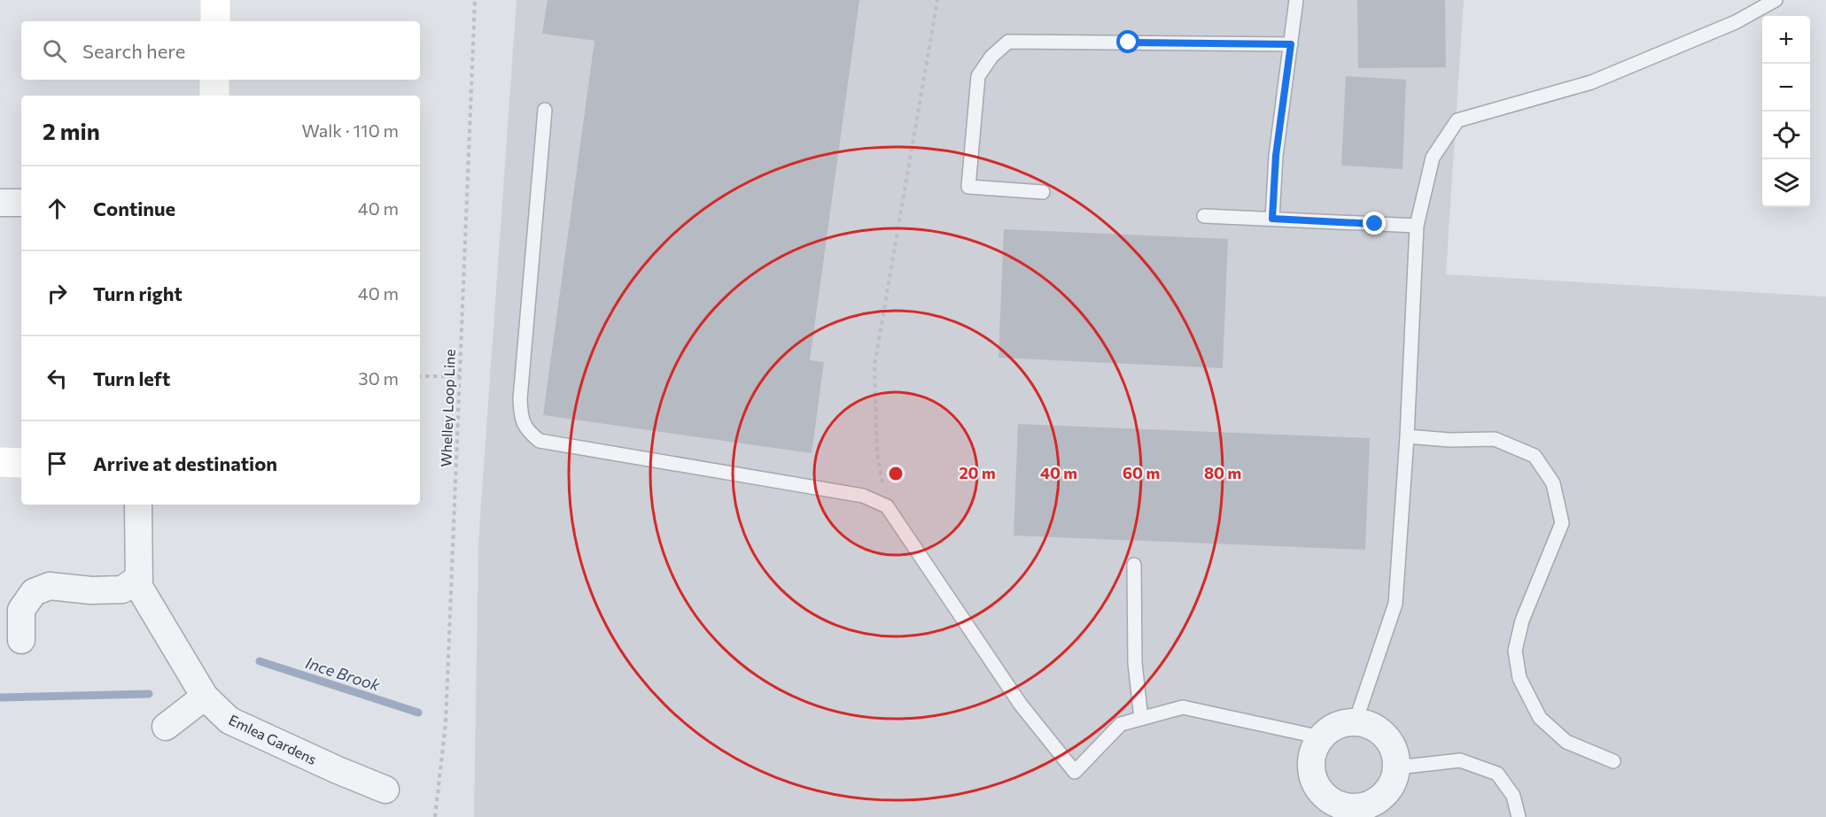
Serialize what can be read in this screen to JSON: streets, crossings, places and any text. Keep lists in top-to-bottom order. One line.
{"streets":{"street":["Emlea Gardens"],"path":["Whelley Loop Line"]},"water":["Ince Brook"],"page":{"map_buttons":["+","−"],"search":"Search here","heading":["2 min","Walk · 110 m"],"list":[["Continue","40 m"],["Turn right","40 m"],["Turn left","30 m"],"Arrive at destination"]},"rings":["20 m","40 m","60 m","80 m"]}
